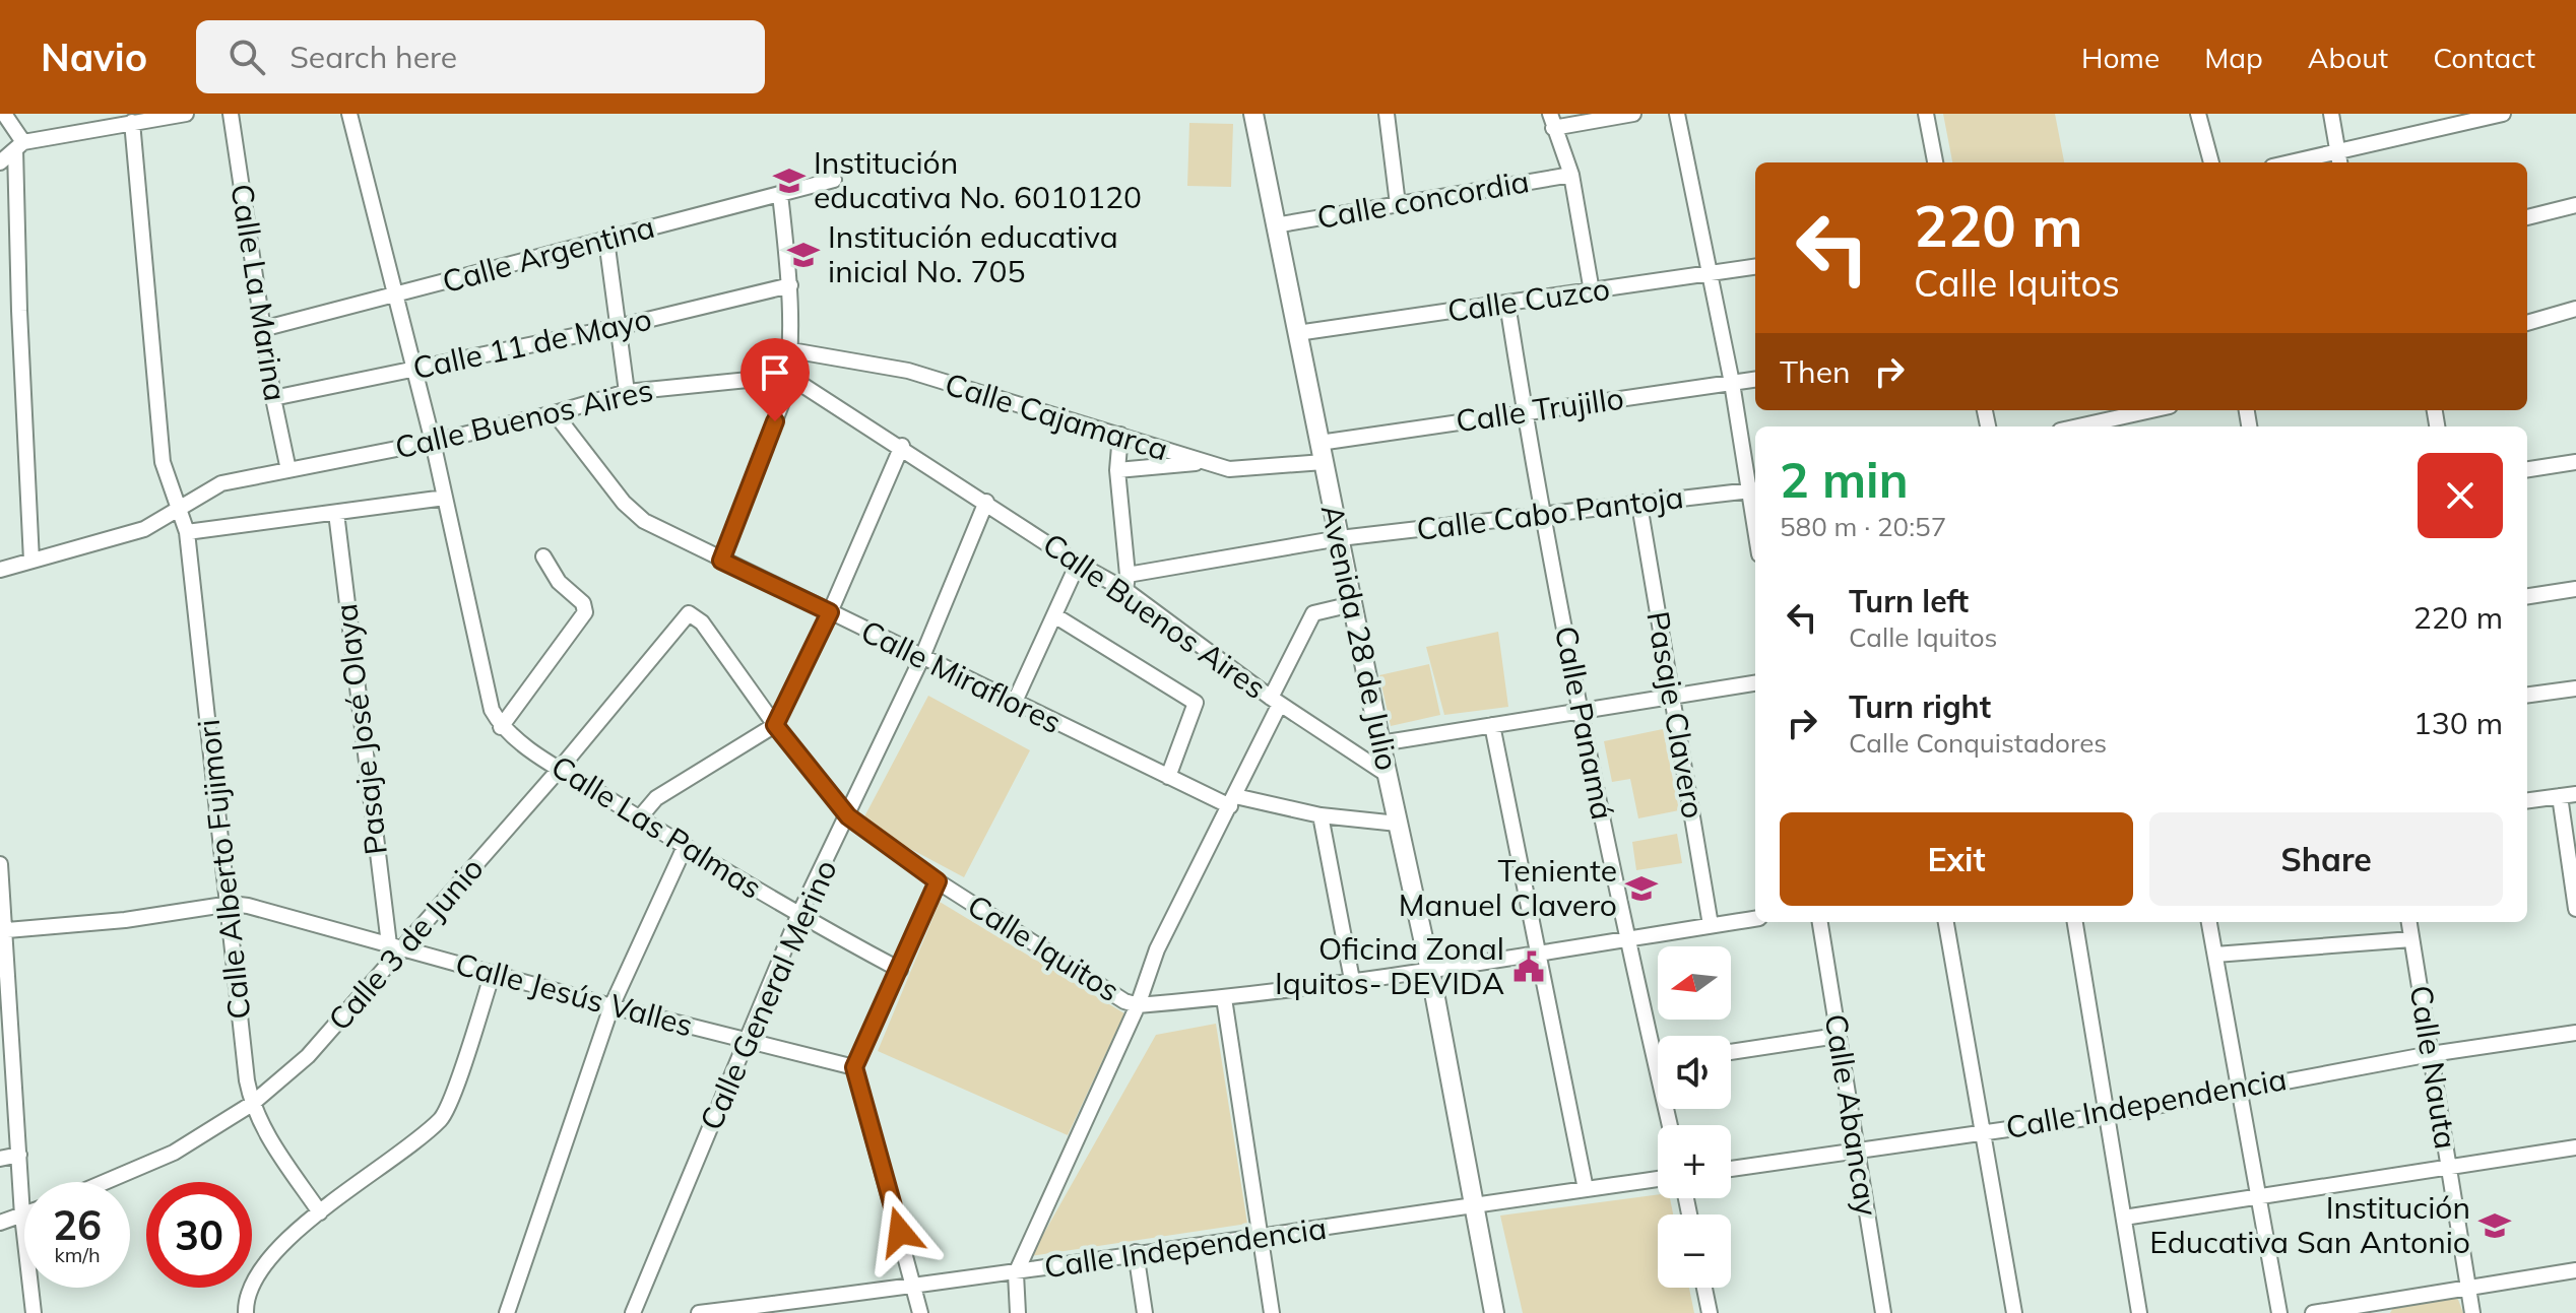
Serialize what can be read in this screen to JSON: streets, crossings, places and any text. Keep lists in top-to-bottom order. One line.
{"streets":{"main road":["Avenida 28 de Julio"],"street":["Calle concordia","Calle Argentina","Calle La Marina","Calle Cuzco","Calle 11 de Mayo","Calle Trujillo","Calle Cajamarca","Calle Buenos Aires","Calle Cabo Pantoja","Calle Miraflores","Pasaje Clavero","Calle Panamá","Pasaje José Olaya","Calle Las Palmas","Calle Alberto Fujimori","Calle 3 de Junio","Calle Iquitos","Calle Jesús Valles","Calle General Merino","Calle Nauta","Calle Independencia","Calle Abancay"]},"crossings":[["Calle concordia","Avenida 28 de Julio"],["Calle Argentina","Calle La Marina"],["Calle La Marina","Calle 11 de Mayo"],["Calle La Marina","Calle Buenos Aires"],["Calle Cuzco","Avenida 28 de Julio"],["Calle Cuzco","Calle Panamá"],["Calle Trujillo","Calle Cajamarca"],["Calle Trujillo","Avenida 28 de Julio"],["Calle Trujillo","Calle Panamá"],["Calle Cajamarca","Avenida 28 de Julio"],["Calle Buenos Aires","Calle Cabo Pantoja"],["Calle Buenos Aires","Avenida 28 de Julio"],["Calle Buenos Aires","Calle Miraflores"],["Calle Buenos Aires","Calle Alberto Fujimori"],["Calle Buenos Aires","Calle General Merino"],["Calle Cabo Pantoja","Avenida 28 de Julio"],["Calle Cabo Pantoja","Pasaje Clavero"],["Calle Cabo Pantoja","Calle Panamá"],["Avenida 28 de Julio","Calle Miraflores"],["Avenida 28 de Julio","Calle Iquitos"],["Avenida 28 de Julio","Calle Independencia"],["Calle Miraflores","Calle General Merino"],["Pasaje Clavero","Calle Iquitos"],["Calle Panamá","Calle Iquitos"],["Pasaje José Olaya","Calle 3 de Junio"],["Pasaje José Olaya","Calle Jesús Valles"],["Calle Las Palmas","Calle 3 de Junio"],["Calle Las Palmas","Calle General Merino"],["Calle Alberto Fujimori","Calle 3 de Junio"],["Calle Alberto Fujimori","Calle Jesús Valles"],["Calle 3 de Junio","Calle Iquitos"],["Calle 3 de Junio","Calle Jesús Valles"],["Calle Iquitos","Calle General Merino"],["Calle Jesús Valles","Calle General Merino"],["Calle Nauta","Calle Independencia"],["Calle Independencia","Calle Abancay"]],"places":{"school or university":["Institución educativa No. 6010120","Institución educativa inicial No. 705","Teniente Manuel Clavero","Institución Educativa San Antonio"],"public building":["Oficina Zonal Iquitos- DEVIDA"]},"north":"left","page":{"header":"Navio","search":"Search here","nav":["Home","Map","About","Contact"],"turn":["220 m","Calle Iquitos"],"then":"Then","heading":["2 min","580 m · 20:57"],"list":[{"name":"Turn left","note":"Calle Iquitos","value":"220 m"},{"name":"Turn right","note":"Calle Conquistadores","value":"130 m"}],"buttons":["Exit","Share"],"map_buttons":["+","−"],"speed":"26 km/h","limit":"30"}}
